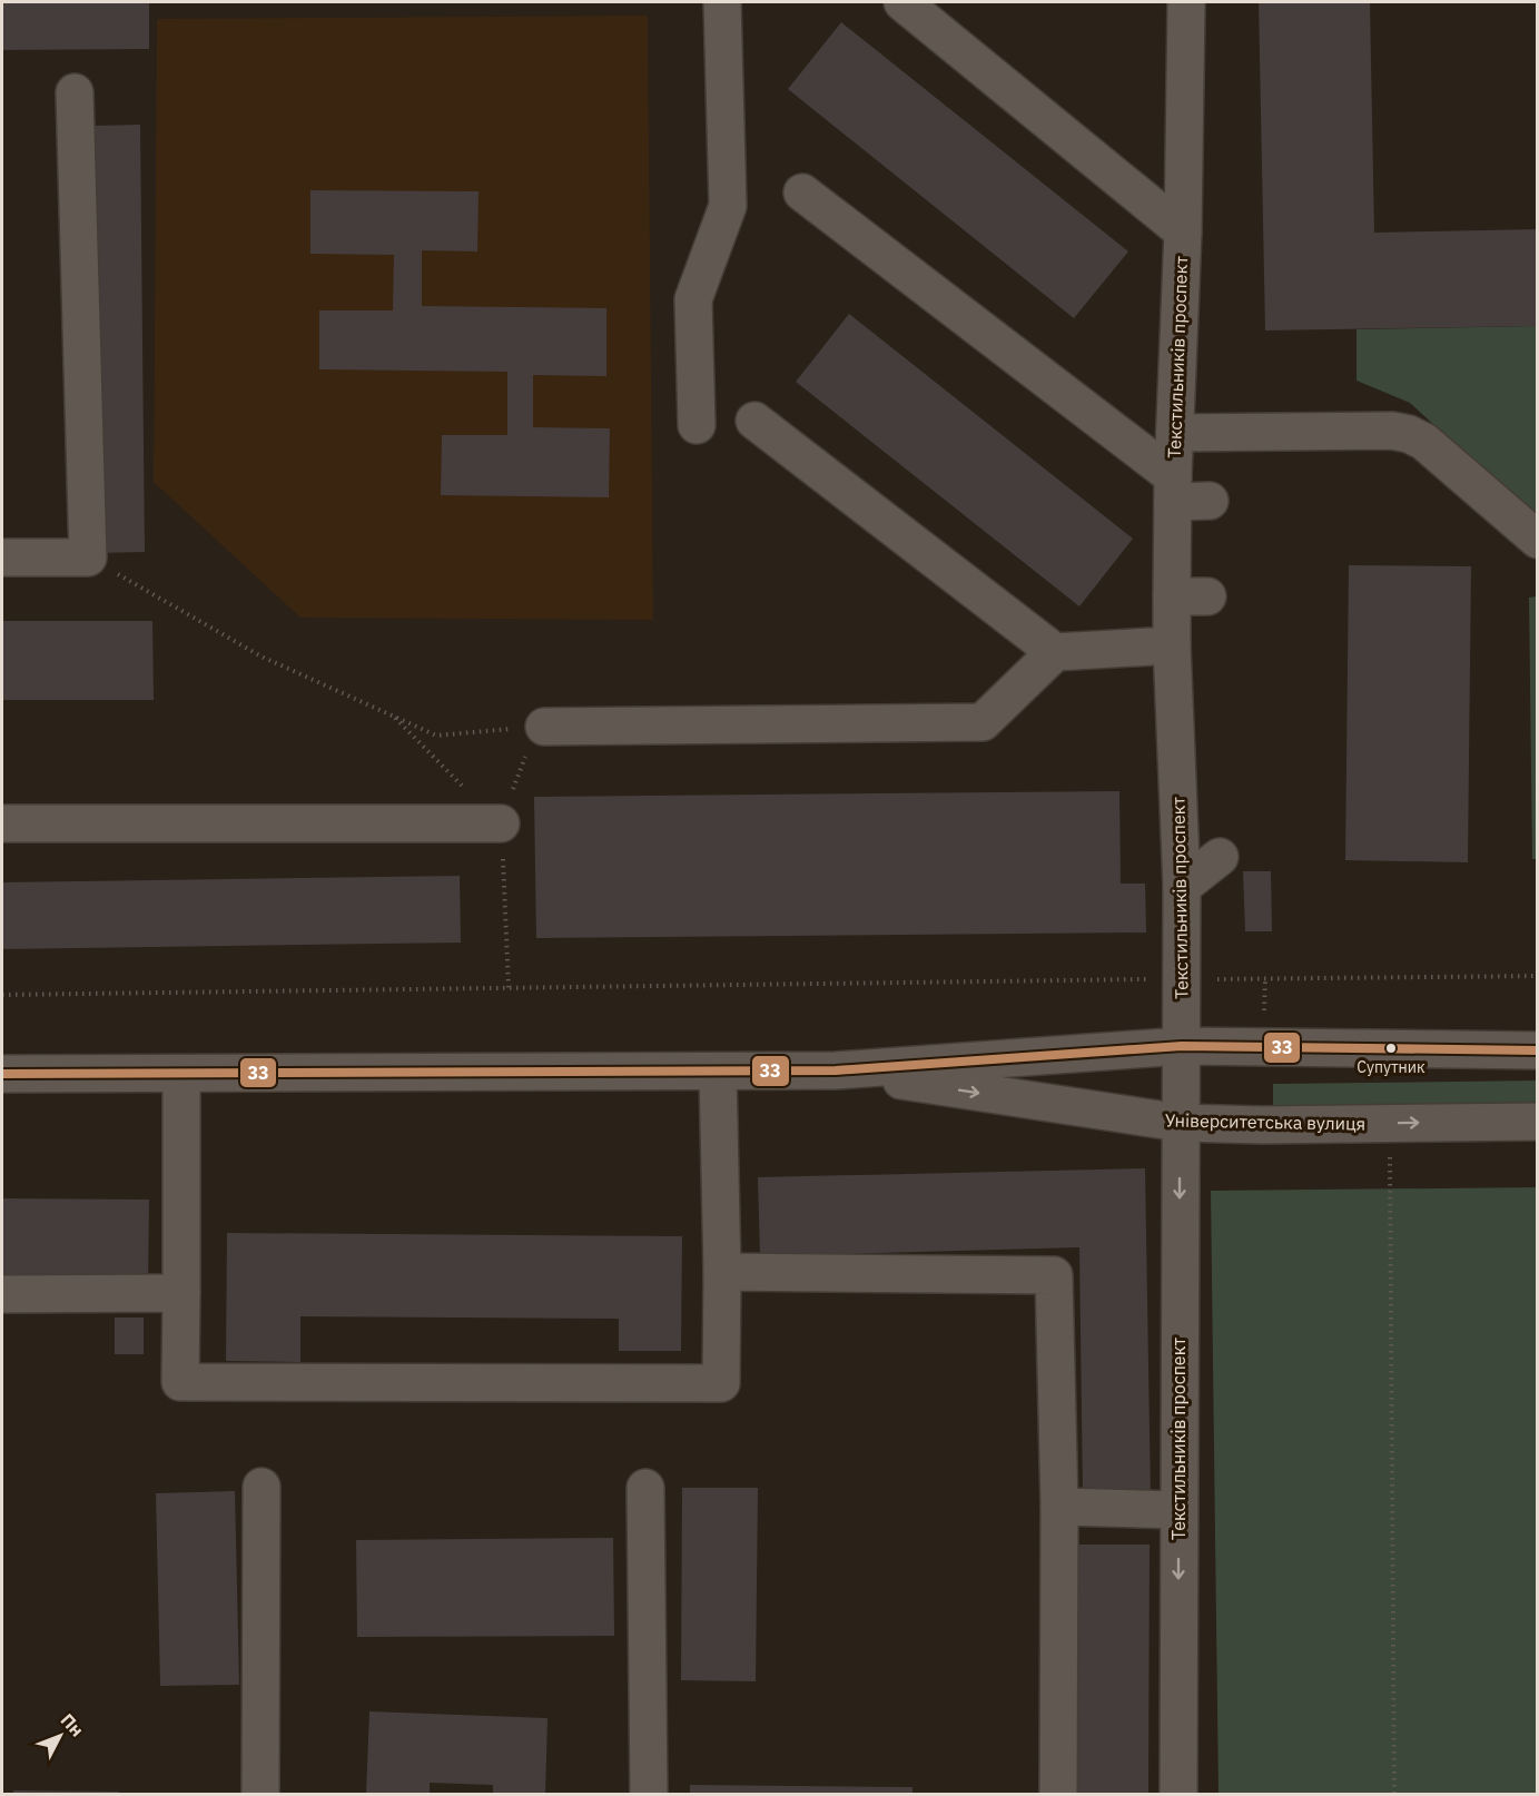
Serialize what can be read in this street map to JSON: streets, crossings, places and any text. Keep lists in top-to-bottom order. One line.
{"streets":{"street":["Текстильників проспект","Університетська вулиця"]},"crossings":[["Текстильників проспект","Університетська вулиця"]],"places":["Супутник"],"lines":["transit line 33"],"north":"top right"}
